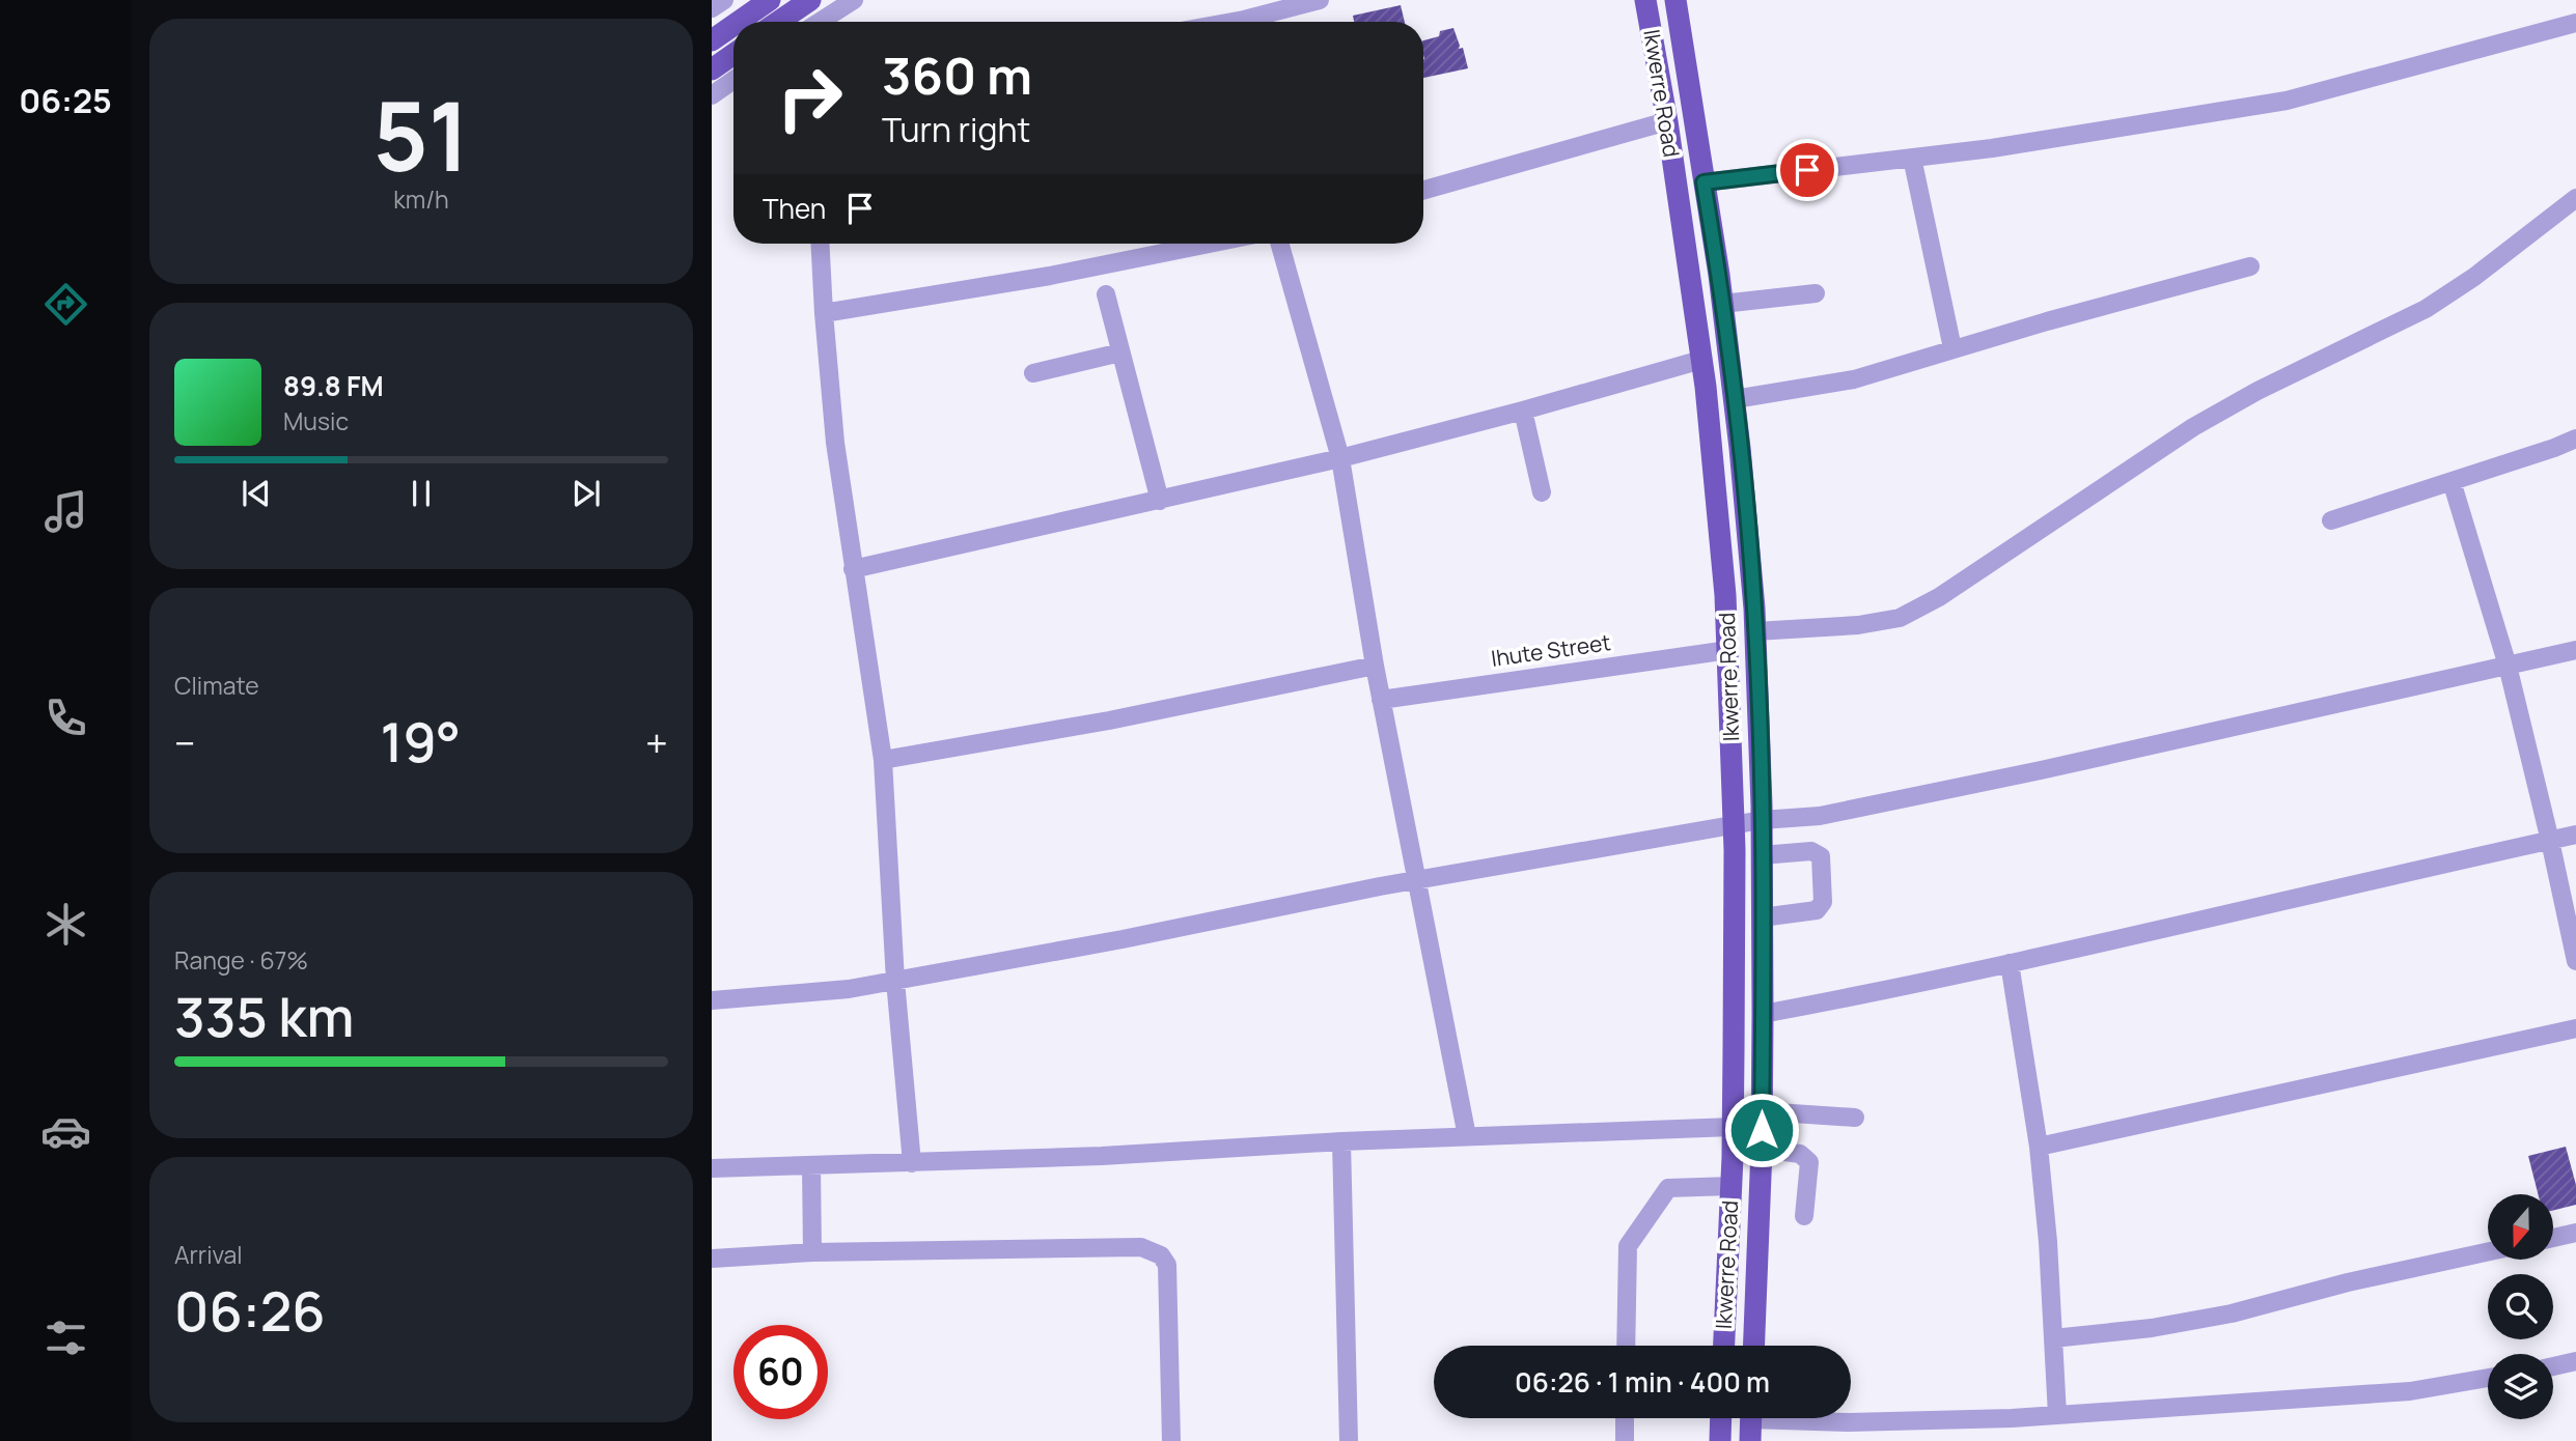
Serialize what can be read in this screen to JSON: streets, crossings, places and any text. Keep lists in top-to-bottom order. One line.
{"streets":{"main road":["Ikwerre Road"],"street":["Ihute Street"]},"crossings":[["Ikwerre Road","Ihute Street"]],"north":"bottom","page":{"tabs":"06:25","tile":[["51","km/h"],"Climate",["Range · 67%","335 km"],["Arrival","06:26"]],"turn":["360 m","Turn right"],"then":"Then","song":["89.8 FM","Music"],"heat":["−","19°","+"],"limit":"60","trip":"06:26 · 1 min · 400 m"}}
